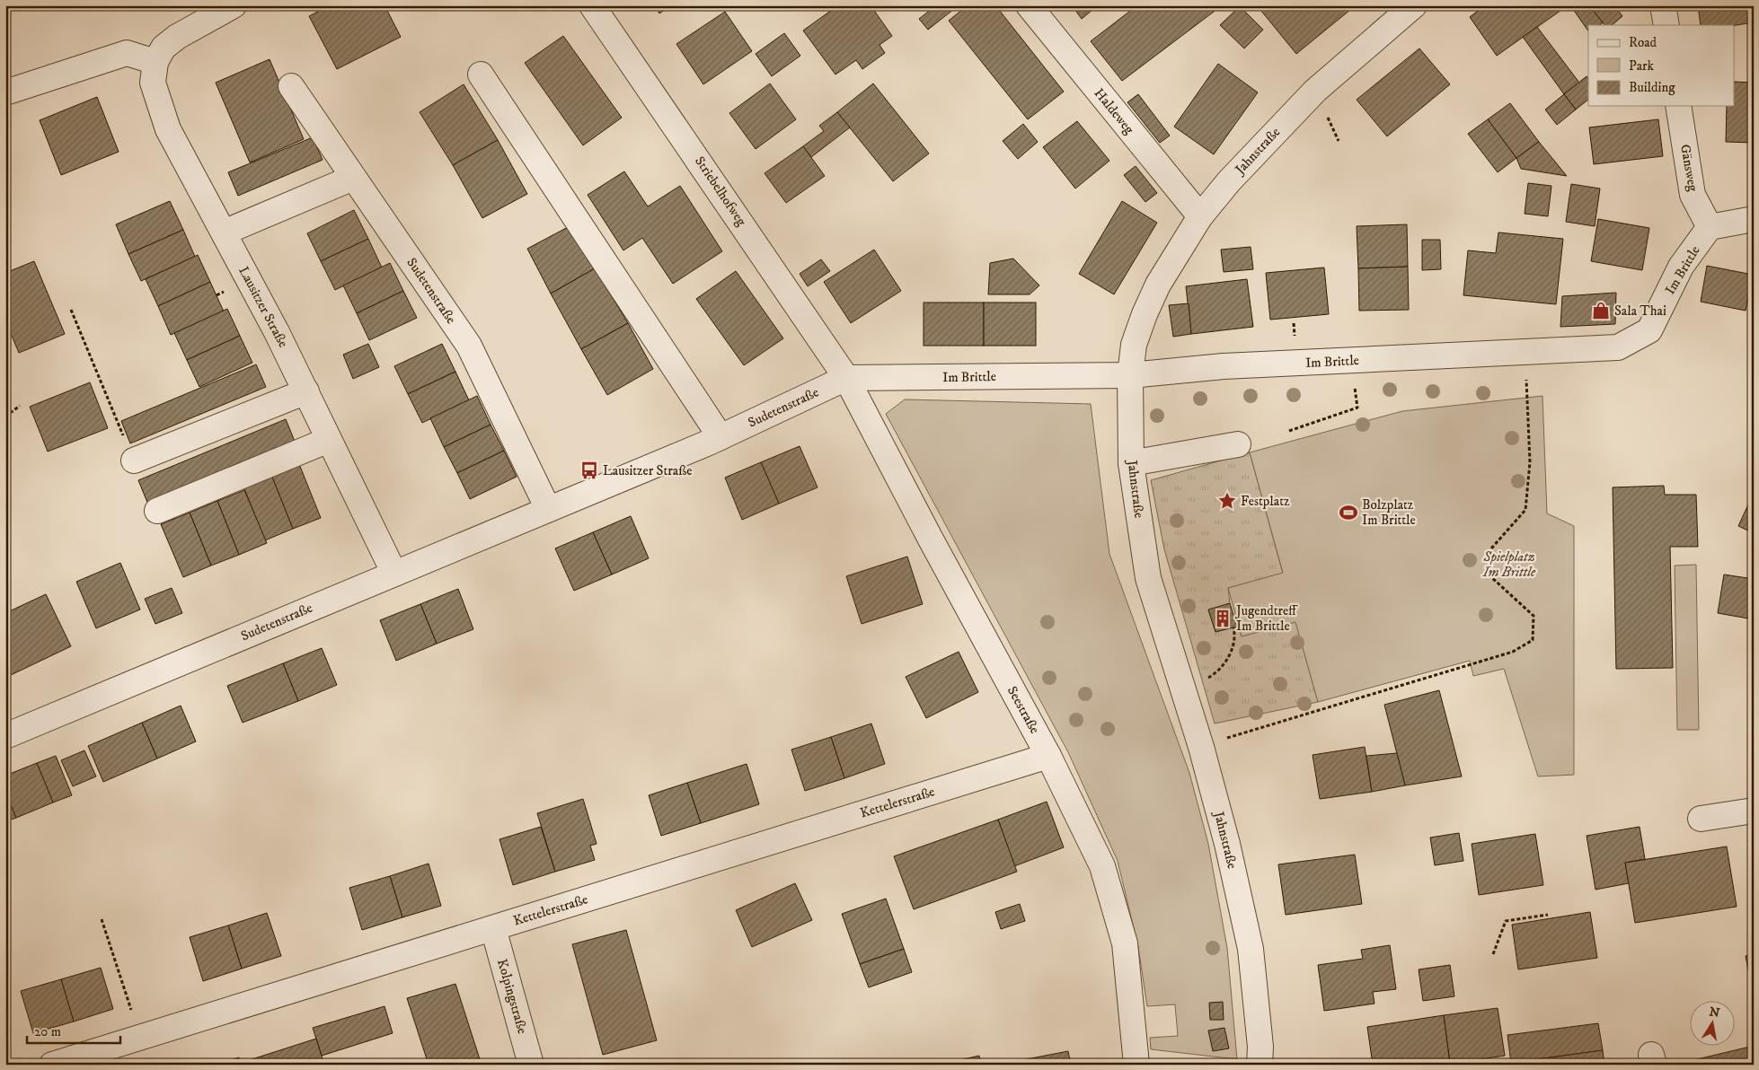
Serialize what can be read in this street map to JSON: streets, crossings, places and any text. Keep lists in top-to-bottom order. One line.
{"streets":{"street":["Haldeweg","Jahnstraße","Gänsweg","Striebelhofweg","Im Brittle","Sudetenstraße","Lausitzer Straße","Seestraße","Kettelerstraße","Kolpingstraße"]},"crossings":[["Haldeweg","Jahnstraße"],["Jahnstraße","Im Brittle"],["Gänsweg","Im Brittle"],["Striebelhofweg","Im Brittle"],["Striebelhofweg","Sudetenstraße"],["Striebelhofweg","Seestraße"],["Im Brittle","Sudetenstraße"],["Im Brittle","Seestraße"],["Sudetenstraße","Lausitzer Straße"],["Sudetenstraße","Seestraße"],["Seestraße","Kettelerstraße"],["Kettelerstraße","Kolpingstraße"]],"parks":["Spielplatz Im Brittle"],"places":{"shop":["Sala Thai"],"bus stop":["Lausitzer Straße"],"place":["Festplatz"],"sports":["Bolzplatz Im Brittle"],"building":["Jugendtreff Im Brittle"]},"legend":["Road","Park","Building"],"scale_bar":"20 m","north":"top"}
